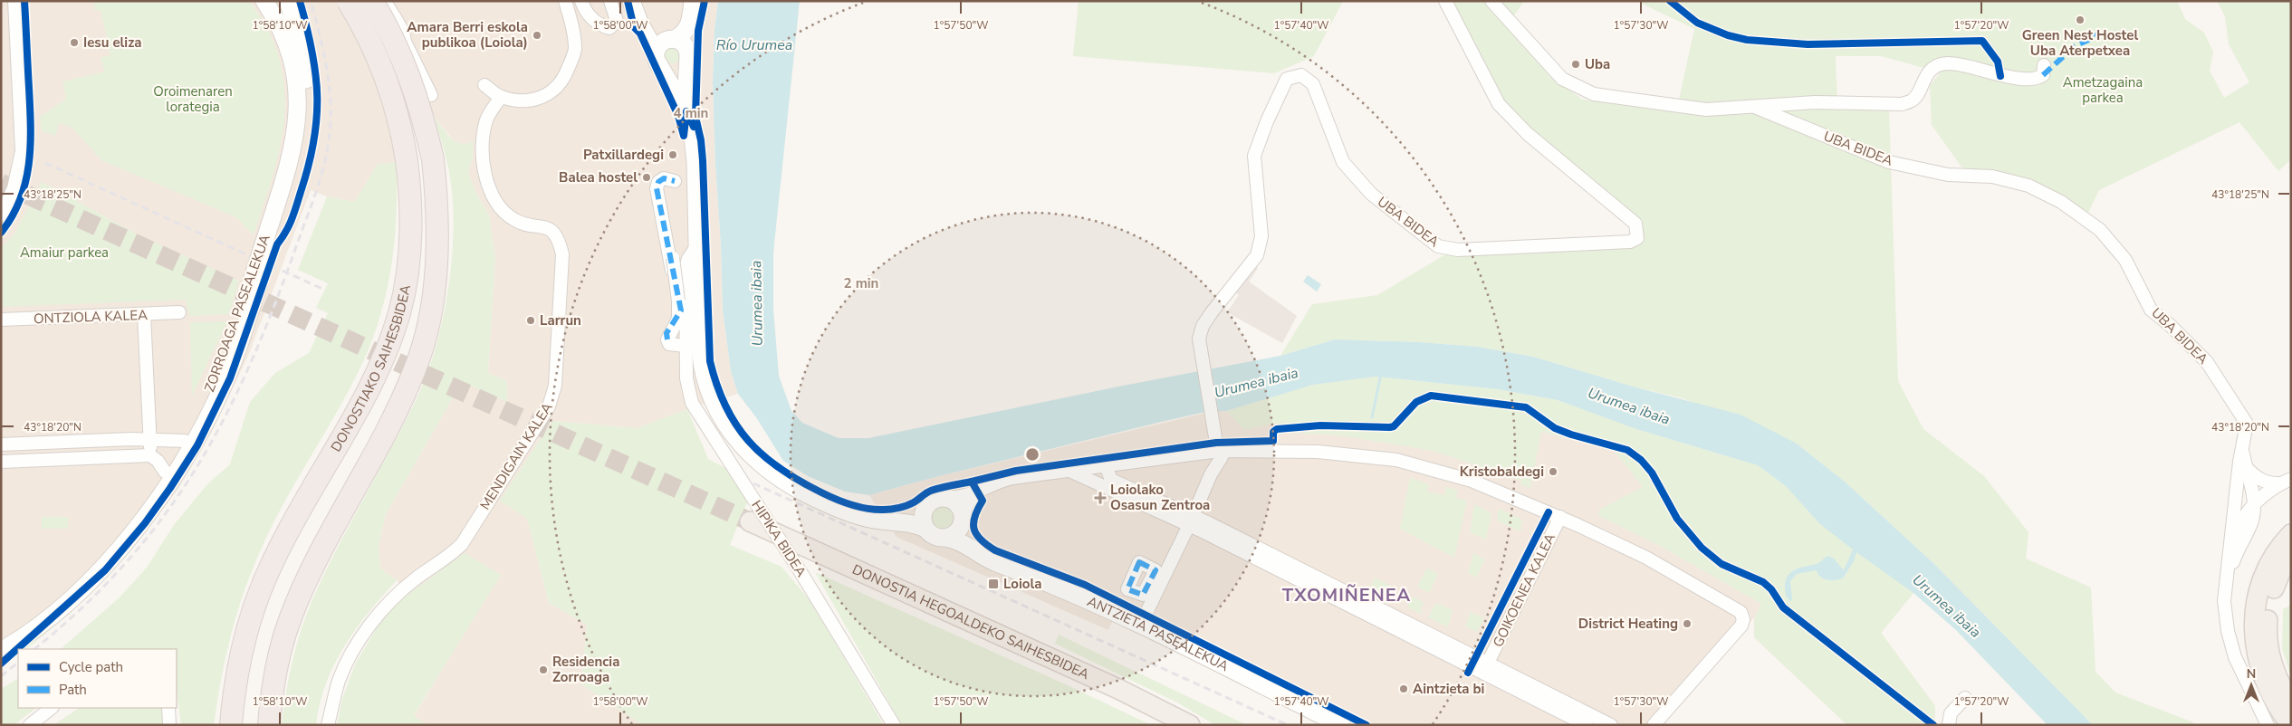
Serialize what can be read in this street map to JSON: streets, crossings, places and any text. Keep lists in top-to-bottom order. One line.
{"streets":{"highway":["DONOSTIAKO SAIHESBIDEA"],"main road":["ZORROAGA PASEALEKUA","DONOSTIA HEGOALDEKO SAIHESBIDEA","ANTZIETA PASEALEKUA"],"street":["UBA BIDEA","ONTZIOLA KALEA","MENDIGAIN KALEA","HIPIKA BIDEA","GOIKOENEA KALEA"]},"crossings":[["HIPIKA BIDEA","DONOSTIA HEGOALDEKO SAIHESBIDEA"]],"districts":["TXOMIÑENEA"],"water":["Río Urumea","Urumea ibaia"],"parks":["Ametzagaina parkea","Oroimenaren lorategia","Amaiur parkea"],"places":{"other":["Green Nest Hostel Uba Aterpetxea","Amara Berri eskola publikoa (Loiola)","Iesu eliza","Uba","Patxillardegi","Balea hostel","Larrun","Kristobaldegi","District Heating","Residencia Zorroaga","Aintzieta bi"],"health":["Loiolako Osasun Zentroa"],"transit":["Loiola"]},"legend":["Cycle path","Path"],"north":"top","coordinates":["1°58'10\"W","1°58'00\"W","1°57'50\"W","1°57'40\"W","1°57'30\"W","1°57'20\"W","43°18'25\"N","43°18'20\"N"],"rings":["4 min","2 min"]}
